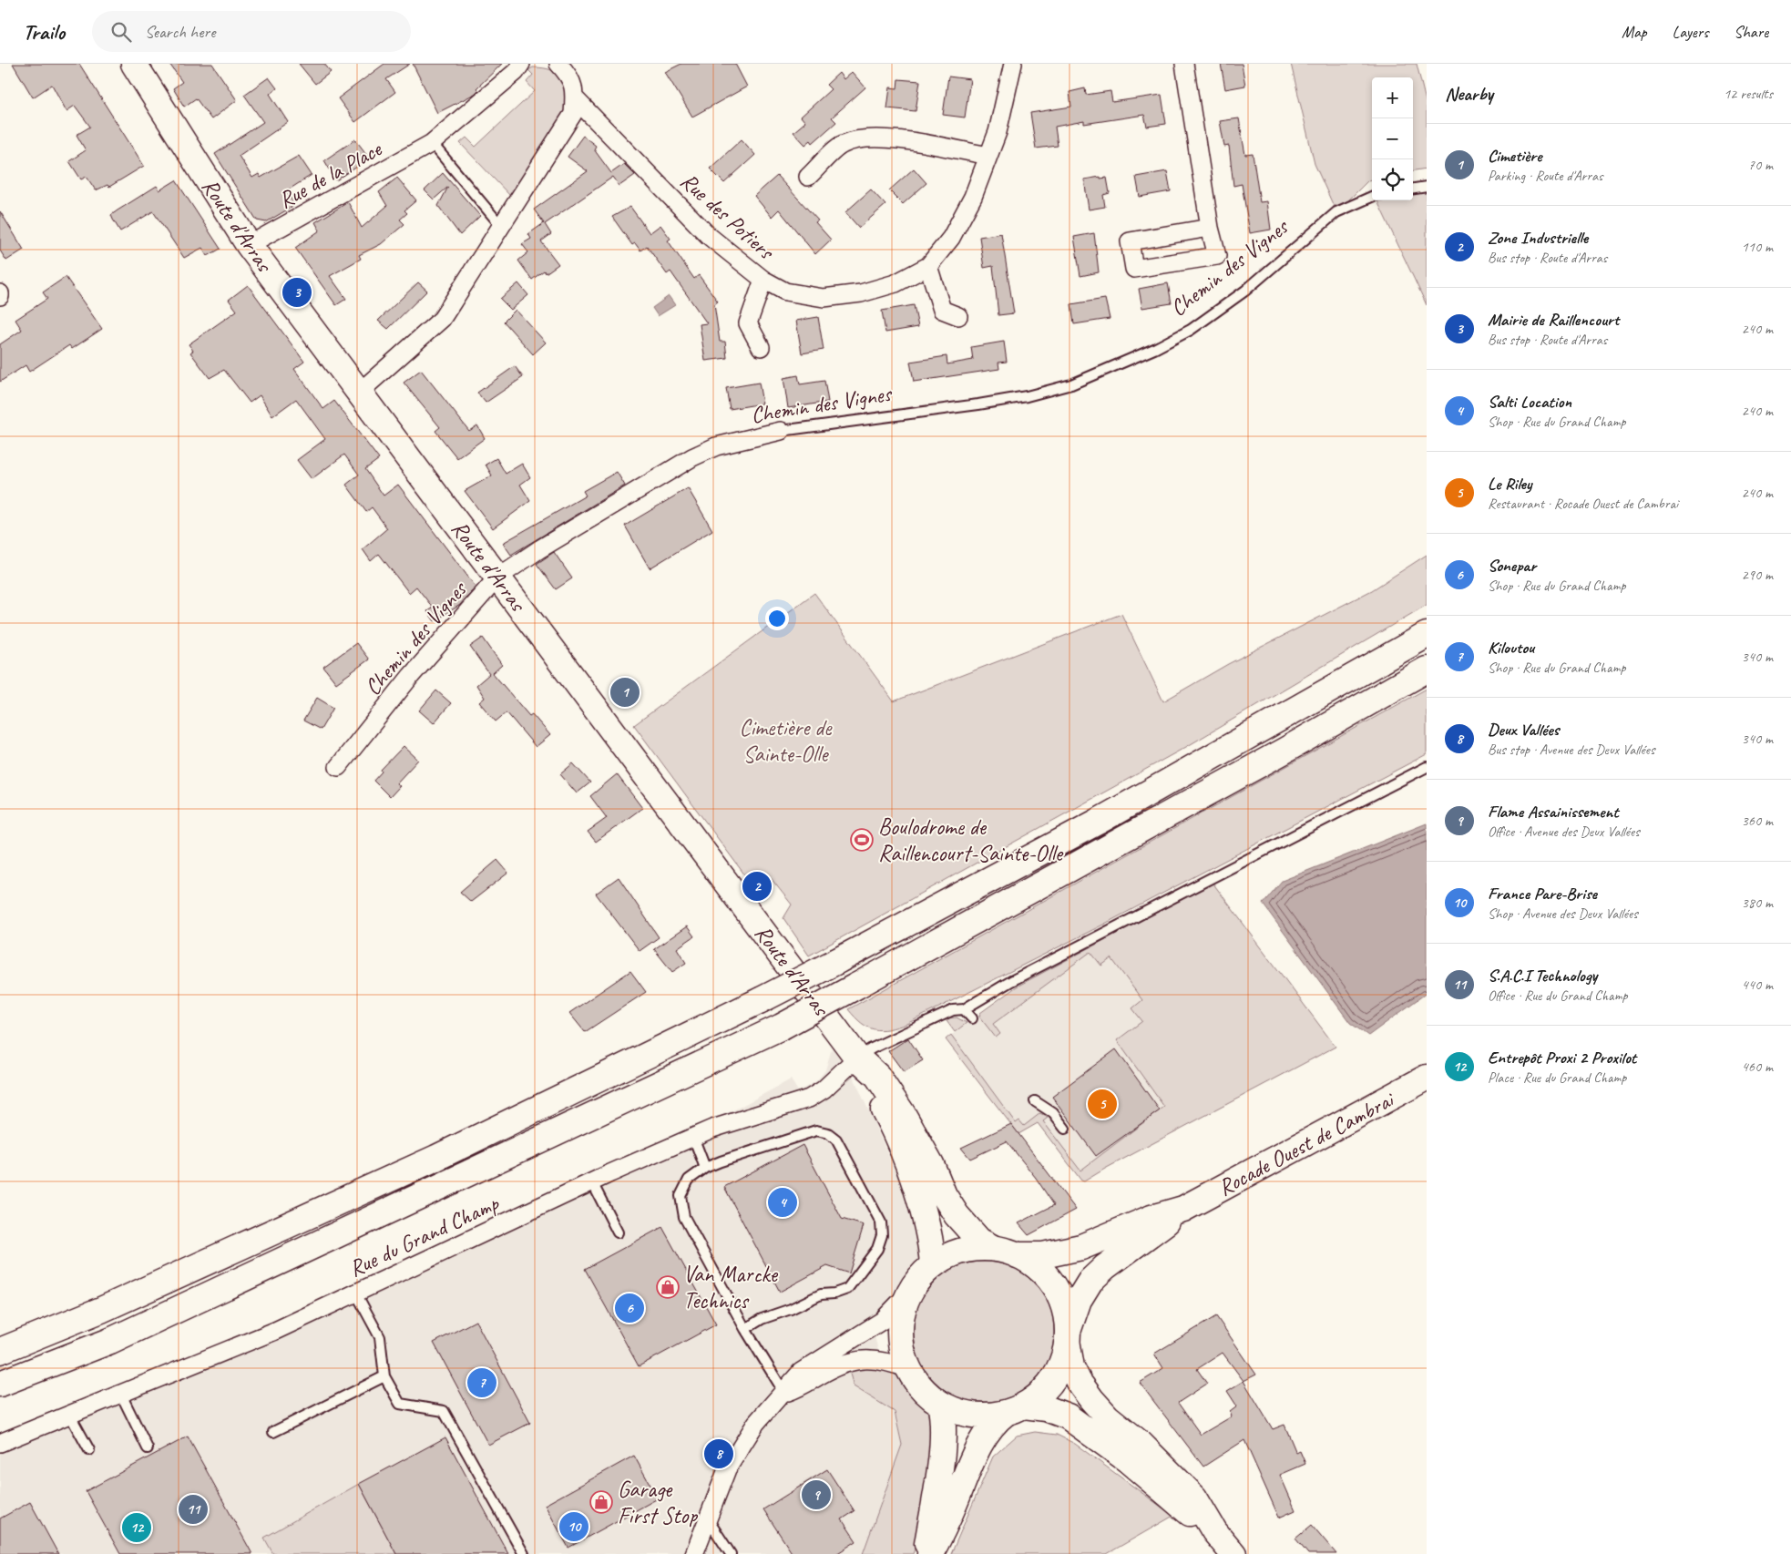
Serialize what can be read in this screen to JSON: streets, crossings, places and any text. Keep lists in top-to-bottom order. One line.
{"streets":{"main road":["Route d'Arras","Rocade Ouest de Cambrai"],"street":["Rue de la Place","Rue des Potiers","Chemin des Vignes","Rue du Grand Champ"]},"crossings":[["Rue de la Place","Route d'Arras"],["Route d'Arras","Chemin des Vignes"],["Route d'Arras","Rue du Grand Champ"]],"parks":["Cimetière de Sainte-Olle"],"places":{"sports":["Boulodrome de Raillencourt-Sainte-Olle"],"shop":["Van Marcke Technics","Garage First Stop"]},"page":{"header":"Trailo","search":"Search here","nav":["Map","Layers","Share"],"heading":["Nearby","12 results"],"map_buttons":["+","−"],"list":[{"mark":"1","name":"Cimetière","note":"Parking · Route d'Arras","value":"70 m"},{"mark":"2","name":"Zone Industrielle","note":"Bus stop · Route d'Arras","value":"110 m"},{"mark":"3","name":"Mairie de Raillencourt","note":"Bus stop · Route d'Arras","value":"240 m"},{"mark":"4","name":"Salti Location","note":"Shop · Rue du Grand Champ","value":"240 m"},{"mark":"5","name":"Le Riley","note":"Restaurant · Rocade Ouest de Cambrai","value":"240 m"},{"mark":"6","name":"Sonepar","note":"Shop · Rue du Grand Champ","value":"290 m"},{"mark":"7","name":"Kiloutou","note":"Shop · Rue du Grand Champ","value":"340 m"},{"mark":"8","name":"Deux Vallées","note":"Bus stop · Avenue des Deux Vallées","value":"340 m"},{"mark":"9","name":"Flame Assainissement","note":"Office · Avenue des Deux Vallées","value":"360 m"},{"mark":"10","name":"France Pare-Brise","note":"Shop · Avenue des Deux Vallées","value":"380 m"},{"mark":"11","name":"S.A.C.I Technology","note":"Office · Rue du Grand Champ","value":"440 m"},{"mark":"12","name":"Entrepôt Proxi 2 Proxilot","note":"Place · Rue du Grand Champ","value":"460 m"}],"pins":["3","1","2","5","4","6","7","8","9","11","10","12"]}}
